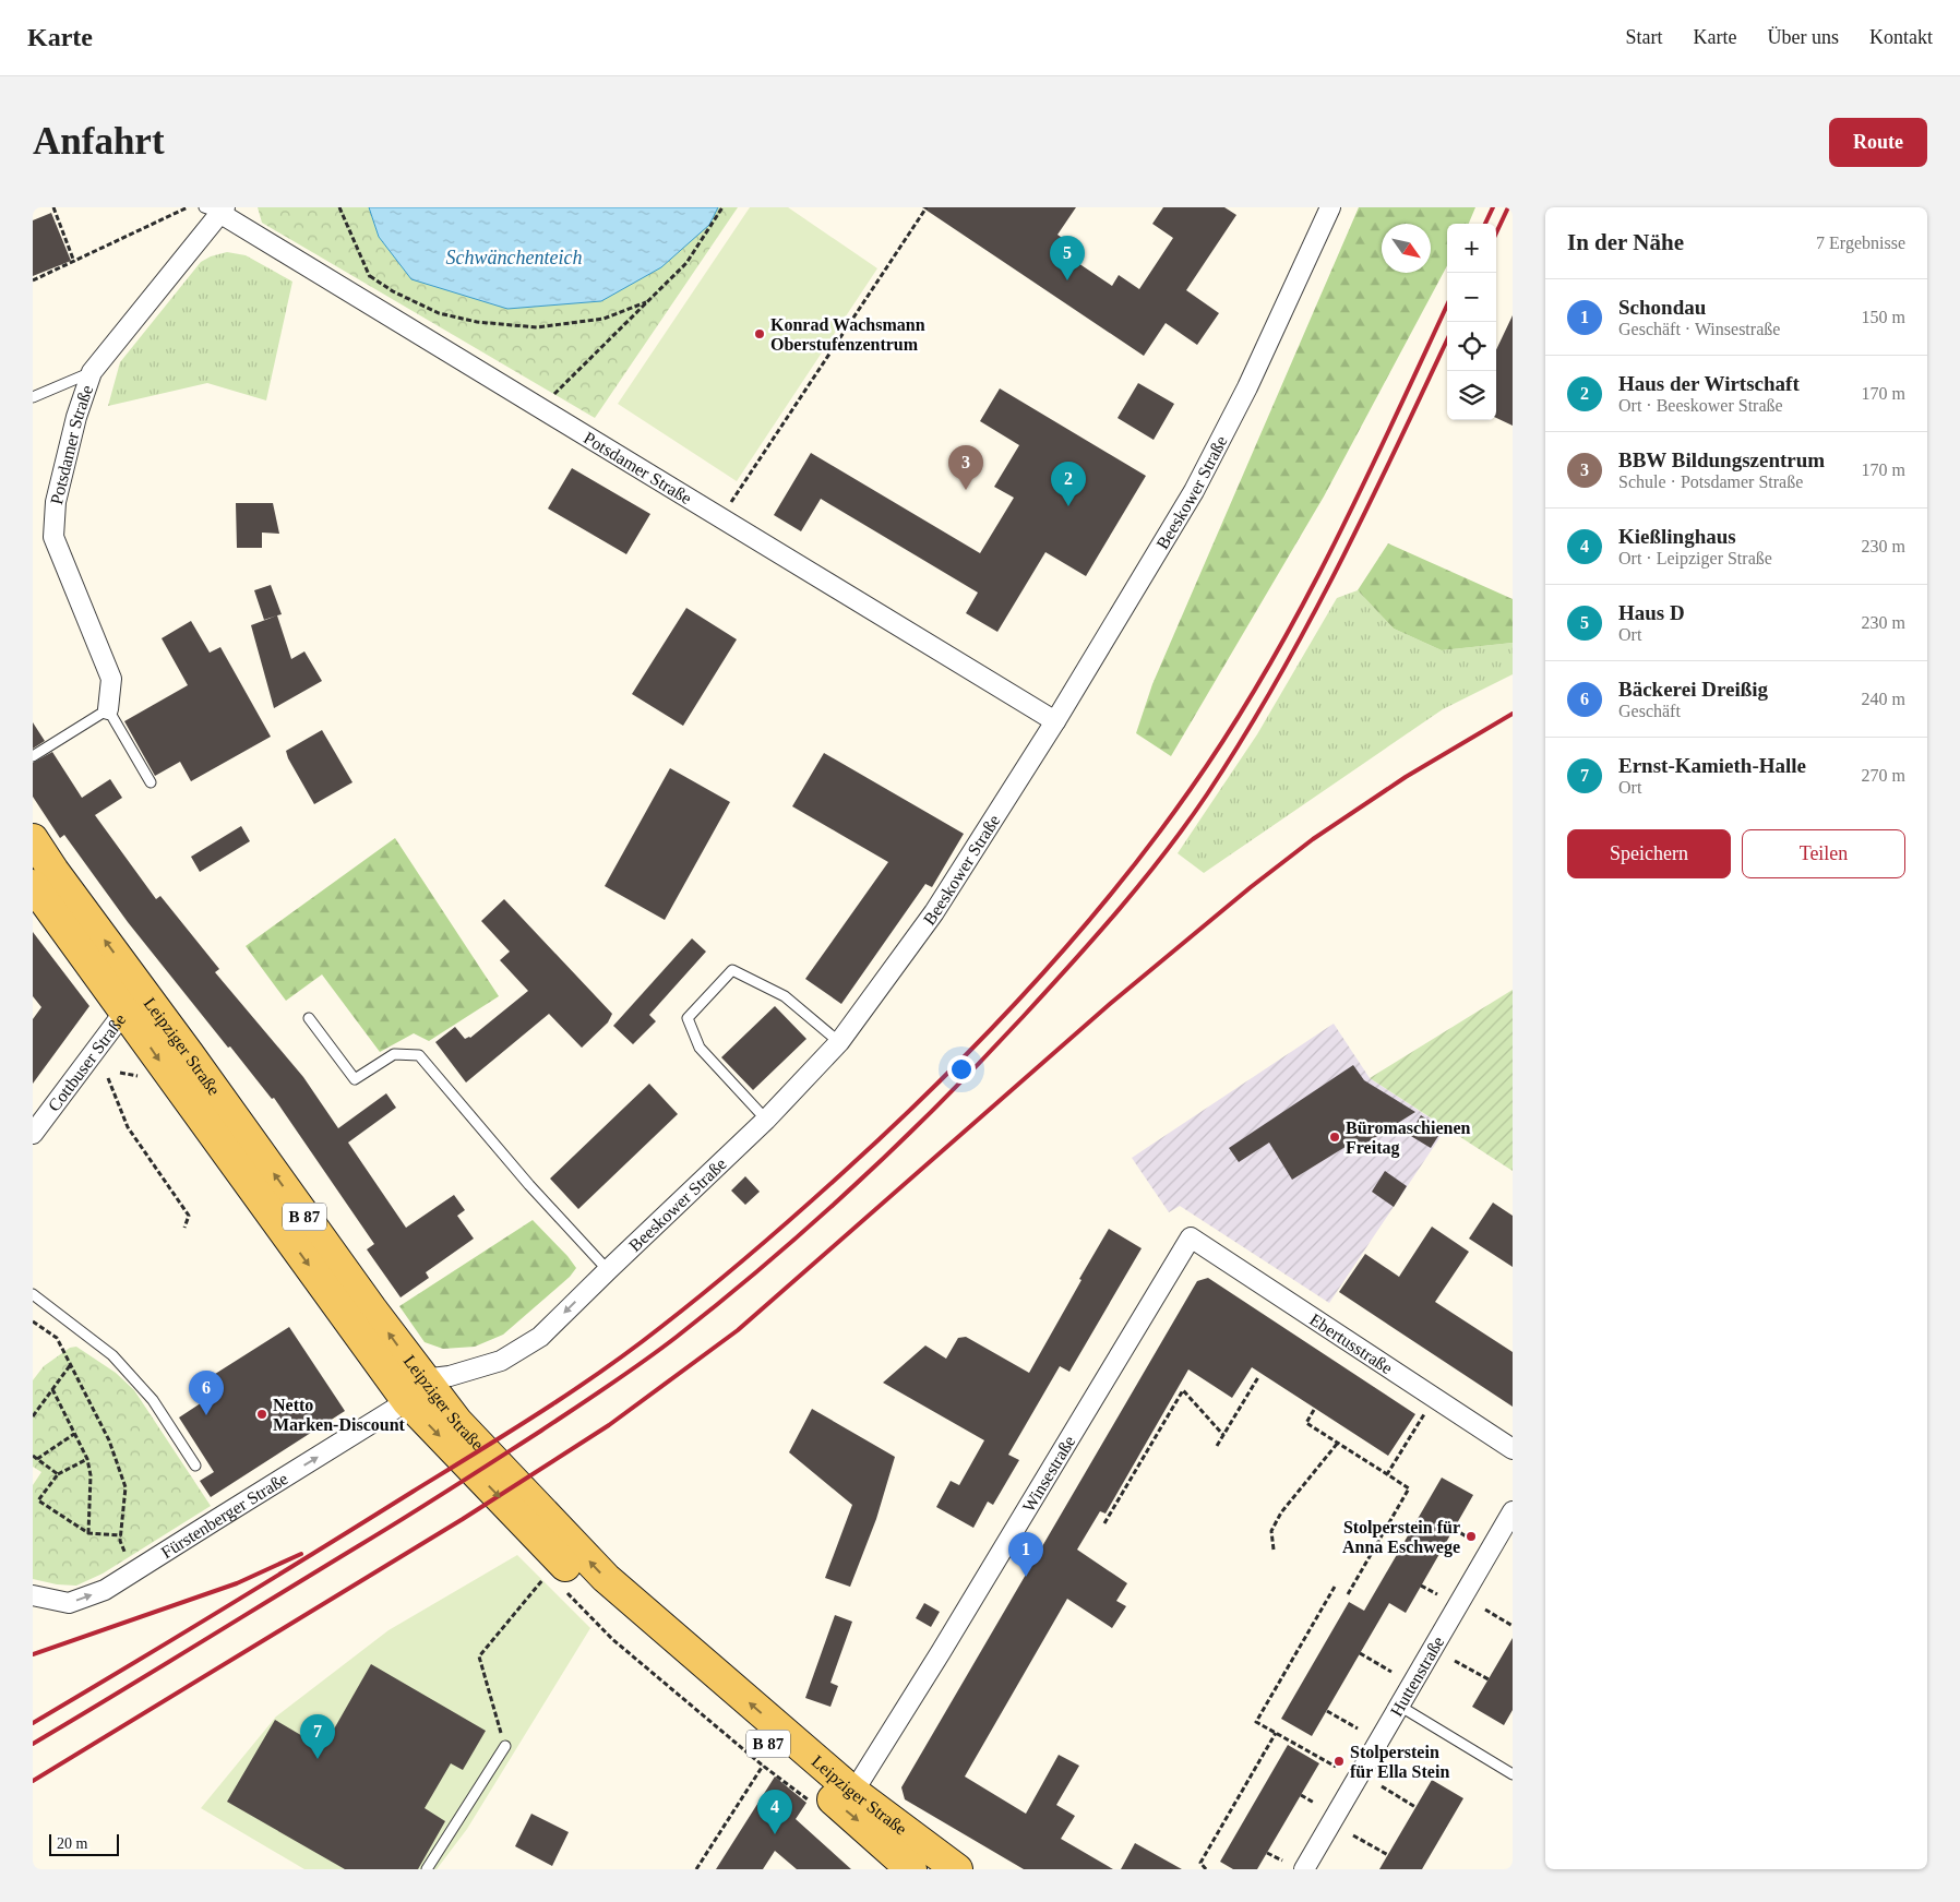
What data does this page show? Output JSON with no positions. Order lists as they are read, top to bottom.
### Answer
{
  "streets": {
    "main road": ["Leipziger Straße", "B 87"],
    "street": [
      "Potsdamer Straße",
      "Beeskower Straße",
      "Cottbuser Straße",
      "Ebertusstraße",
      "Winsestraße",
      "Fürstenberger Straße",
      "Huttenstraße"
    ]
  },
  "crossings": [
    ["Potsdamer Straße", "Beeskower Straße"],
    ["Beeskower Straße", "Leipziger Straße"],
    ["Beeskower Straße", "Fürstenberger Straße"],
    ["Leipziger Straße", "Cottbuser Straße"],
    ["Leipziger Straße", "Winsestraße"],
    ["Leipziger Straße", "Fürstenberger Straße"],
    ["Ebertusstraße", "Winsestraße"]
  ],
  "one_way": ["Fürstenberger Straße"],
  "water": ["Schwänchenteich"],
  "places": [
    "Konrad Wachsmann Oberstufenzentrum",
    "Büromaschienen Freitag",
    "Netto Marken-Discount",
    "Stolperstein für Anna Eschwege",
    "Stolperstein für Ella Stein"
  ],
  "scale_bar": "20 m",
  "north": "bottom right",
  "page": {
    "header": "Karte",
    "nav": [
      "Start",
      "Karte",
      "Über uns",
      "Kontakt"
    ],
    "buttons": [
      "Route",
      ["Speichern", "Teilen"]
    ],
    "title": "Anfahrt",
    "heading": ["In der Nähe", "7 Ergebnisse"],
    "map_buttons": ["+", "−"],
    "pins": [
      "5",
      "3",
      "2",
      "6",
      "1",
      "7",
      "4"
    ],
    "list": [
      {
        "mark": "1",
        "name": "Schondau",
        "note": "Geschäft · Winsestraße",
        "value": "150 m"
      },
      {
        "mark": "2",
        "name": "Haus der Wirtschaft",
        "note": "Ort · Beeskower Straße",
        "value": "170 m"
      },
      {
        "mark": "3",
        "name": "BBW Bildungszentrum",
        "note": "Schule · Potsdamer Straße",
        "value": "170 m"
      },
      {
        "mark": "4",
        "name": "Kießlinghaus",
        "note": "Ort · Leipziger Straße",
        "value": "230 m"
      },
      {
        "mark": "5",
        "name": "Haus D",
        "note": "Ort",
        "value": "230 m"
      },
      {
        "mark": "6",
        "name": "Bäckerei Dreißig",
        "note": "Geschäft",
        "value": "240 m"
      },
      {
        "mark": "7",
        "name": "Ernst-Kamieth-Halle",
        "note": "Ort",
        "value": "270 m"
      }
    ],
    "scale": "20 m"
  }
}
